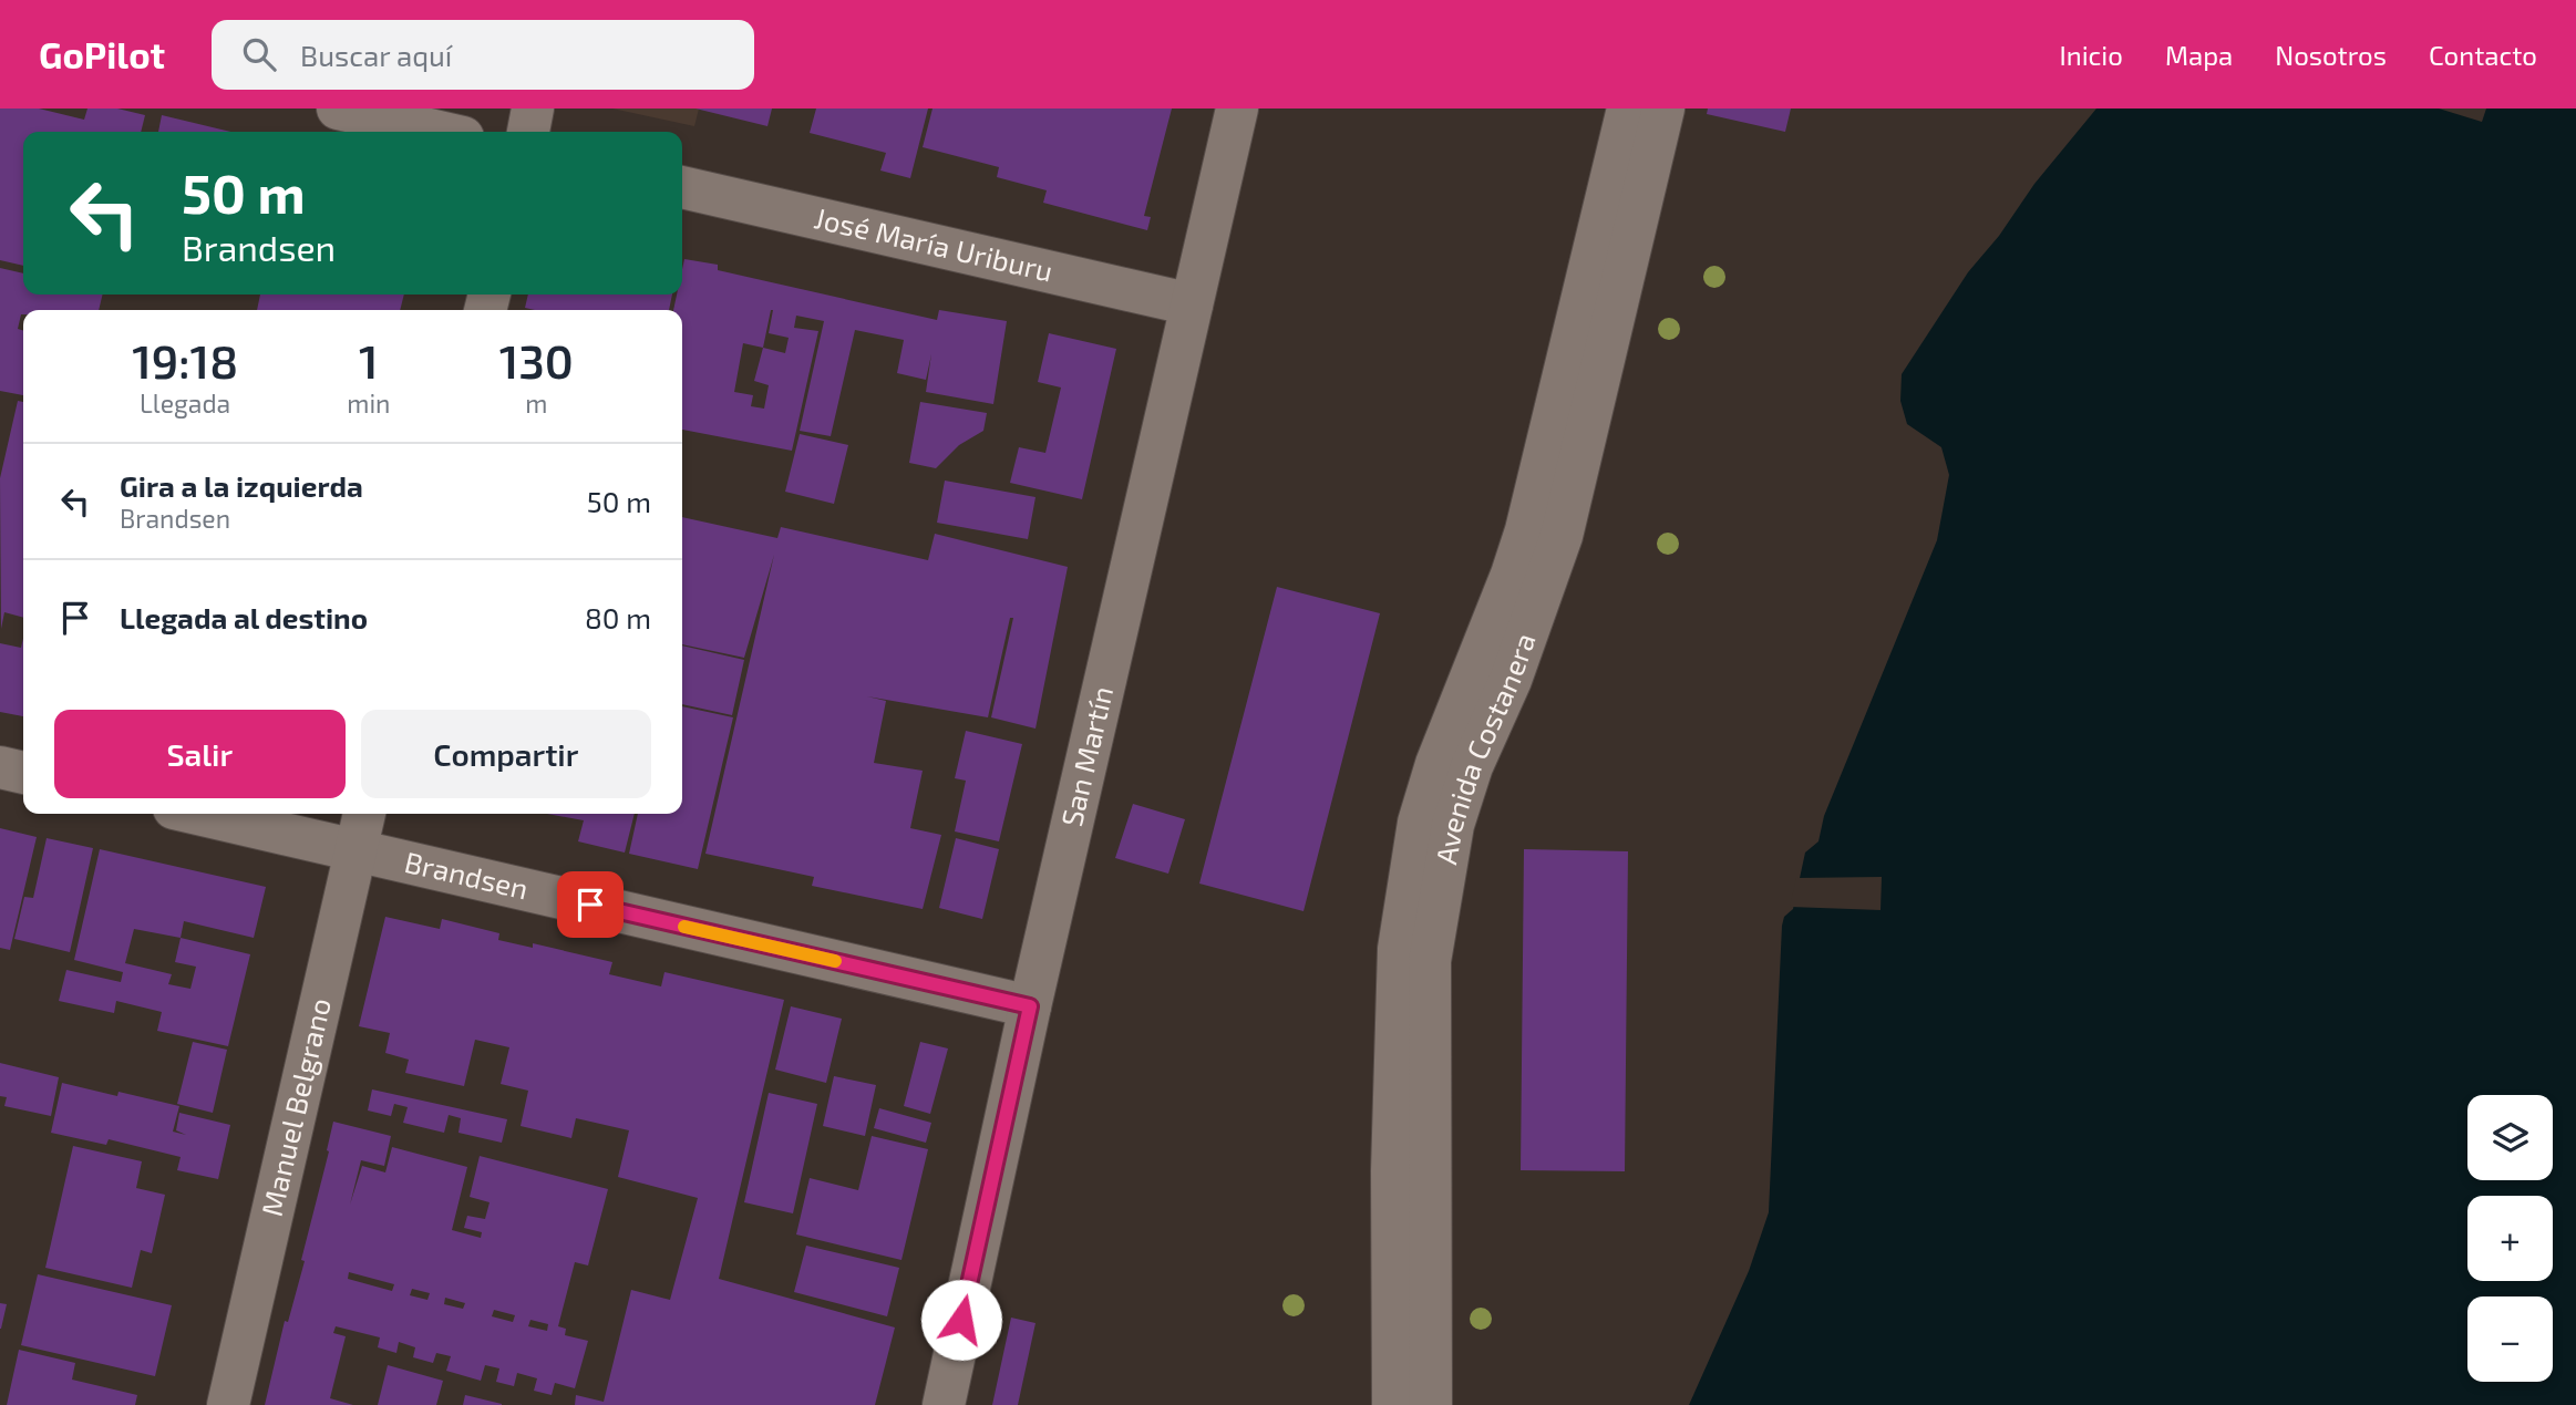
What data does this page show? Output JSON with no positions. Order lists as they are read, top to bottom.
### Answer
{
  "streets": {
    "street": [
      "José María Uriburu",
      "Avenida Costanera",
      "San Martín",
      "Brandsen",
      "Manuel Belgrano"
    ]
  },
  "crossings": [
    ["José María Uriburu", "San Martín"],
    ["San Martín", "Brandsen"],
    ["Brandsen", "Manuel Belgrano"]
  ],
  "page": {
    "header": "GoPilot",
    "search": "Buscar aquí",
    "nav": [
      "Inicio",
      "Mapa",
      "Nosotros",
      "Contacto"
    ],
    "turn": ["50 m", "Brandsen"],
    "eta": [
      "19:18",
      "Llegada",
      "1",
      "min",
      "130",
      "m"
    ],
    "list": [
      {
        "name": "Gira a la izquierda",
        "note": "Brandsen",
        "value": "50 m"
      },
      {
        "name": "Llegada al destino",
        "value": "80 m"
      }
    ],
    "buttons": ["Salir", "Compartir"],
    "map_buttons": ["+", "−"]
  }
}
